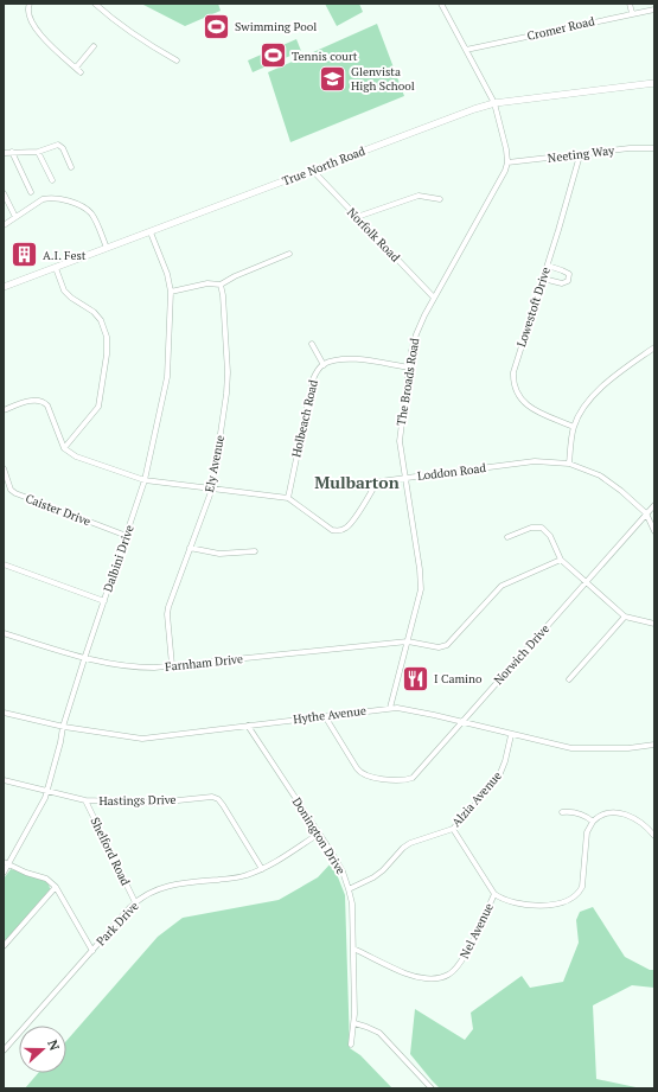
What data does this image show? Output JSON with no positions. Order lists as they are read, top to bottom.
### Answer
{
  "streets": {
    "main road": ["True North Road"],
    "street": [
      "Cromer Road",
      "Neeting Way",
      "Norfolk Road",
      "Lowestoft Drive",
      "The Broads Road",
      "Holbeach Road",
      "Ely Avenue",
      "Loddon Road",
      "Caister Drive",
      "Dalbini Drive",
      "Norwich Drive",
      "Farnham Drive",
      "Hythe Avenue",
      "Alzia Avenue",
      "Hastings Drive",
      "Donington Drive",
      "Shelford Road",
      "Park Drive",
      "Nel Avenue"
    ]
  },
  "crossings": [
    ["Neeting Way", "Lowestoft Drive"],
    ["Neeting Way", "The Broads Road"],
    ["True North Road", "Norfolk Road"],
    ["True North Road", "Dalbini Drive"],
    ["Norfolk Road", "The Broads Road"],
    ["The Broads Road", "Loddon Road"],
    ["The Broads Road", "Farnham Drive"],
    ["The Broads Road", "Hythe Avenue"],
    ["Holbeach Road", "Loddon Road"],
    ["Ely Avenue", "Loddon Road"],
    ["Ely Avenue", "Farnham Drive"],
    ["Loddon Road", "Dalbini Drive"],
    ["Loddon Road", "Norwich Drive"],
    ["Caister Drive", "Dalbini Drive"],
    ["Dalbini Drive", "Farnham Drive"],
    ["Dalbini Drive", "Hythe Avenue"],
    ["Dalbini Drive", "Hastings Drive"],
    ["Norwich Drive", "Hythe Avenue"],
    ["Hythe Avenue", "Alzia Avenue"],
    ["Hythe Avenue", "Donington Drive"],
    ["Alzia Avenue", "Donington Drive"],
    ["Alzia Avenue", "Nel Avenue"],
    ["Hastings Drive", "Shelford Road"],
    ["Hastings Drive", "Park Drive"],
    ["Donington Drive", "Park Drive"],
    ["Donington Drive", "Nel Avenue"],
    ["Shelford Road", "Park Drive"]
  ],
  "districts": ["Mulbarton"],
  "places": {
    "sports": ["Swimming Pool", "Tennis court"],
    "school or university": ["Glenvista High School"],
    "building": ["A.I. Fest"],
    "restaurant": ["I Camino"]
  },
  "north": "right"
}
